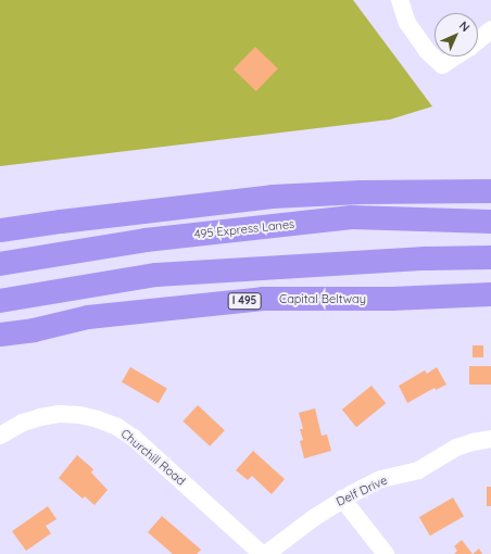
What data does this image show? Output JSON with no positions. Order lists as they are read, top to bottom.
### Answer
{
  "streets": {
    "highway": ["495 Express Lanes", "Capital Beltway", "I 495"],
    "street": ["Churchill Road", "Delf Drive"]
  },
  "north": "top right"
}
